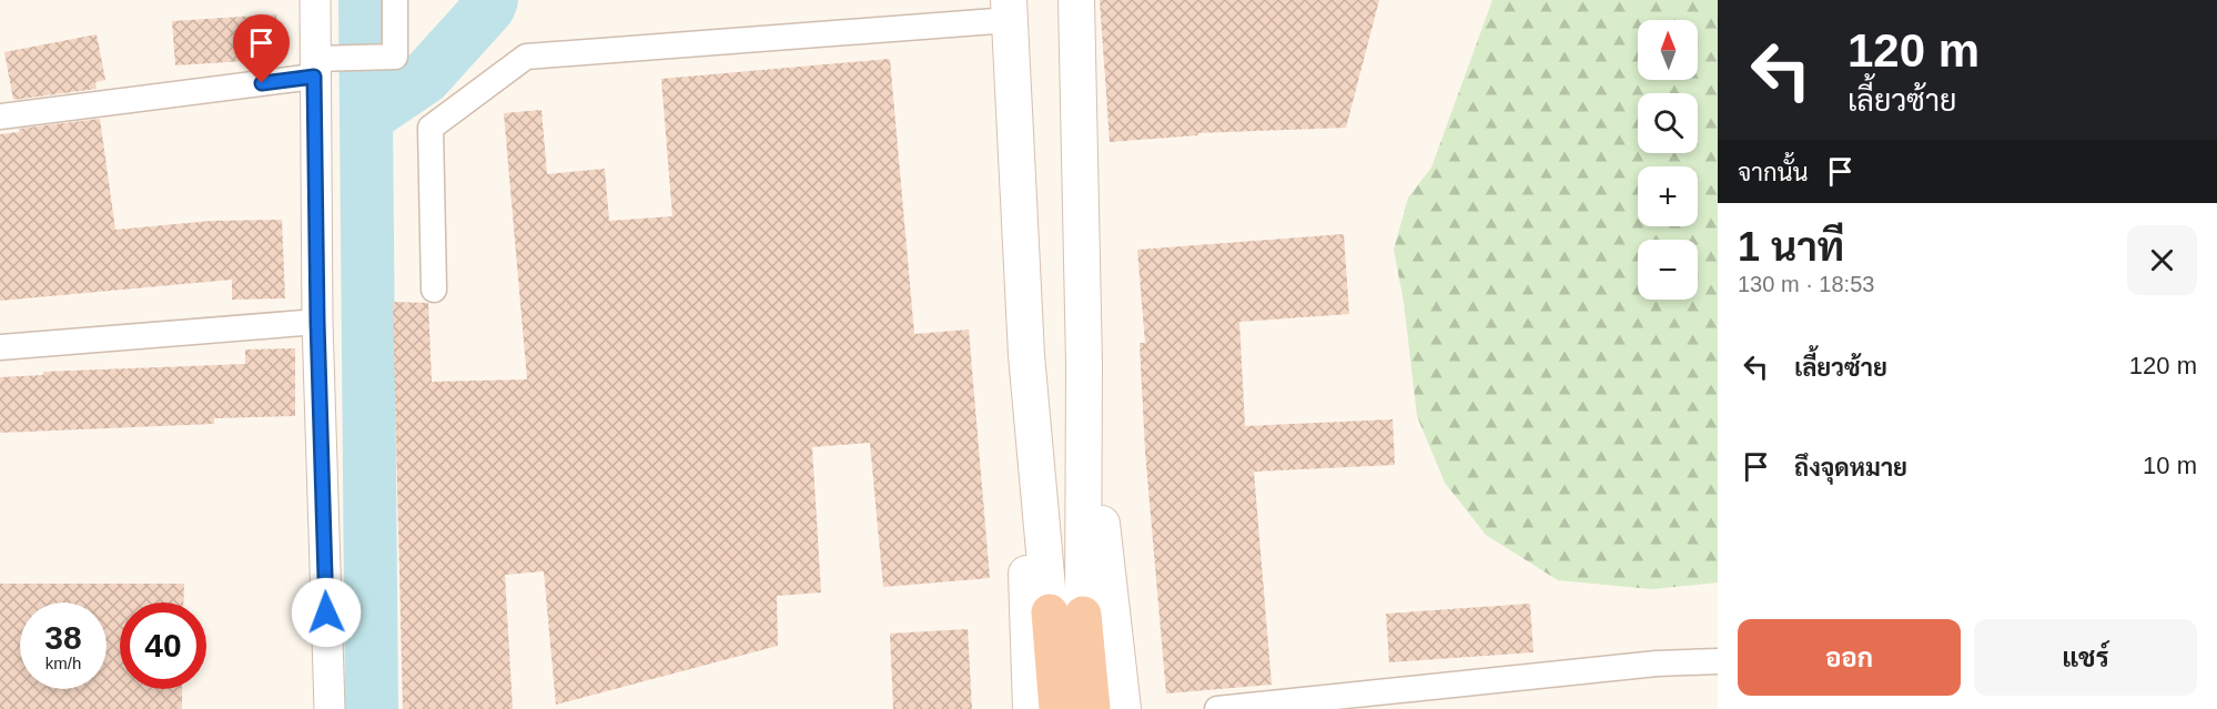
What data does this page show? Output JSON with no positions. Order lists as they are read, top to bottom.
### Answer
{
  "north": "top",
  "page": {
    "turn": ["120 m", "เลี้ยวซ้าย"],
    "map_buttons": ["+", "−"],
    "then": "จากนั้น",
    "heading": ["1 นาที", "130 m · 18:53"],
    "list": [
      {
        "name": "เลี้ยวซ้าย",
        "value": "120 m"
      },
      {
        "name": "ถึงจุดหมาย",
        "value": "10 m"
      }
    ],
    "speed": "38 km/h",
    "limit": "40",
    "buttons": ["ออก", "แชร์"]
  }
}
